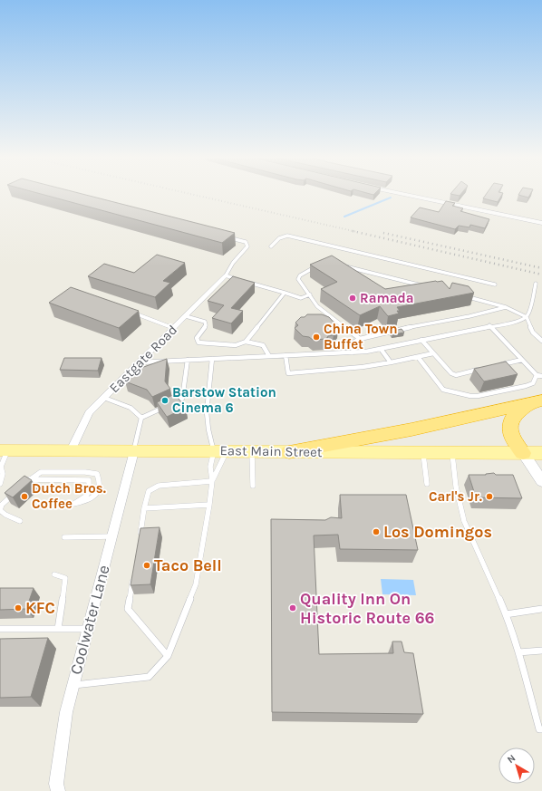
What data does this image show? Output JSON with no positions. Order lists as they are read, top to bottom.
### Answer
{
  "streets": {
    "main road": ["East Main Street"],
    "street": ["Eastgate Road", "Coolwater Lane"]
  },
  "crossings": [
    ["Eastgate Road", "East Main Street"],
    ["East Main Street", "Coolwater Lane"]
  ],
  "places": [
    "Ramada",
    "China Town Buffet",
    "Barstow Station Cinema 6",
    "Dutch Bros. Coffee",
    "Carl's Jr.",
    "Los Domingos",
    "Taco Bell",
    "KFC",
    "Quality Inn On Historic Route 66"
  ],
  "north": "top left"
}
